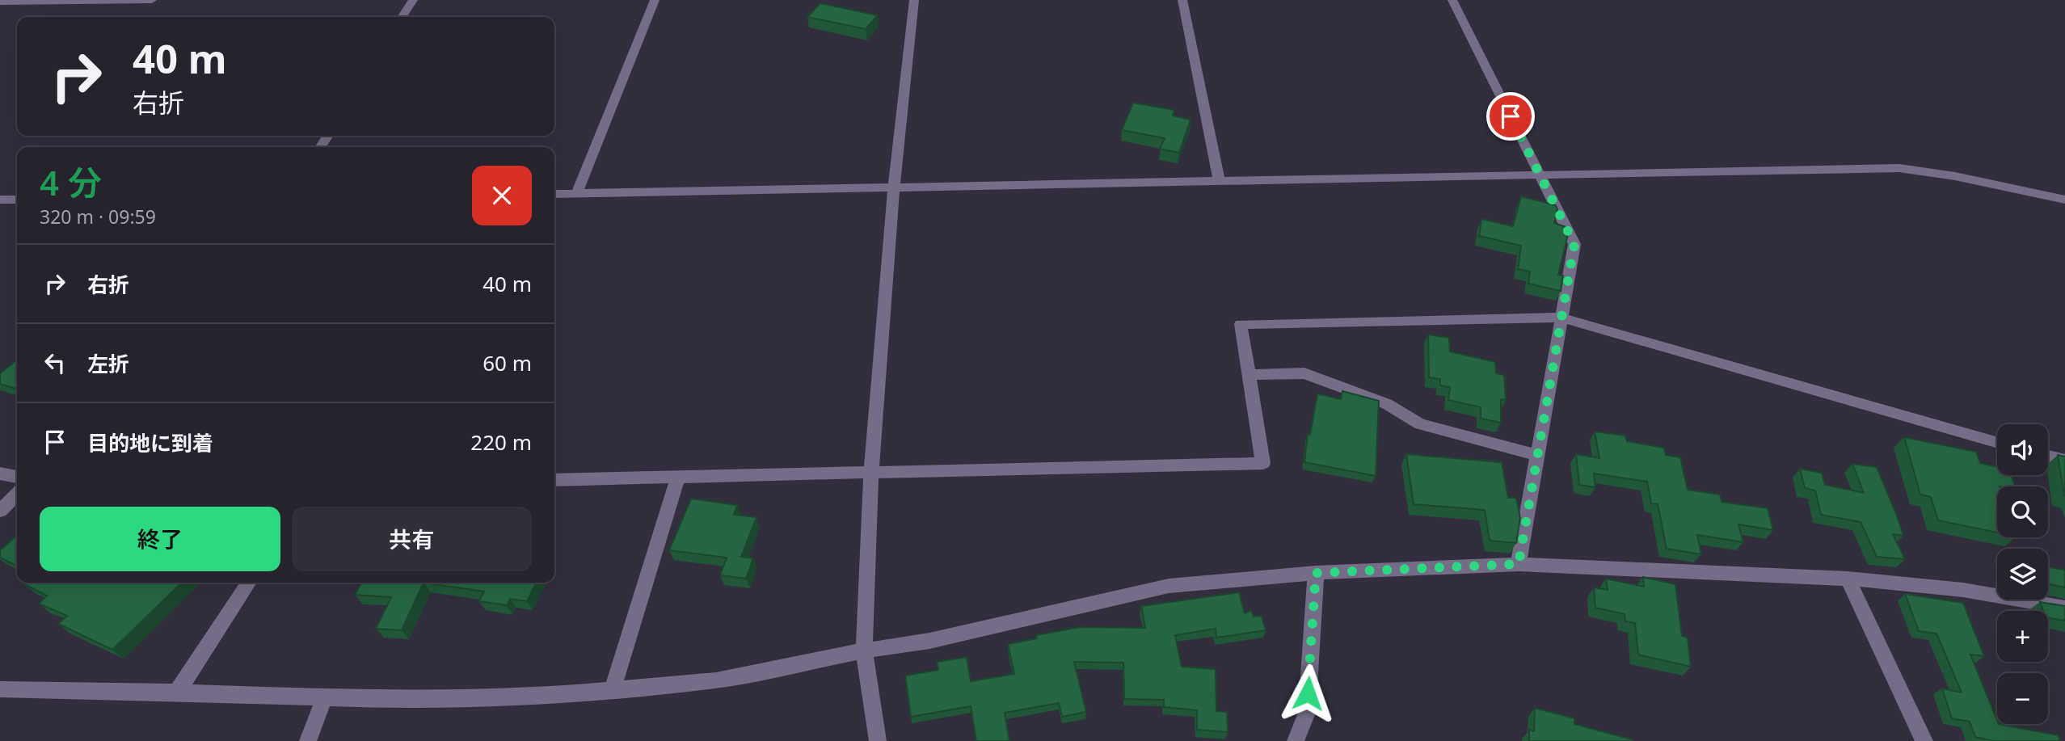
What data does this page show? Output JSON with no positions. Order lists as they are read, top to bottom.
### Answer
{
  "page": {
    "turn": ["40 m", "右折"],
    "heading": ["4 分", "320 m · 09:59"],
    "list": [
      {
        "name": "右折",
        "value": "40 m"
      },
      {
        "name": "左折",
        "value": "60 m"
      },
      {
        "name": "目的地に到着",
        "value": "220 m"
      }
    ],
    "map_buttons": ["+", "−"],
    "buttons": ["終了", "共有"]
  }
}
